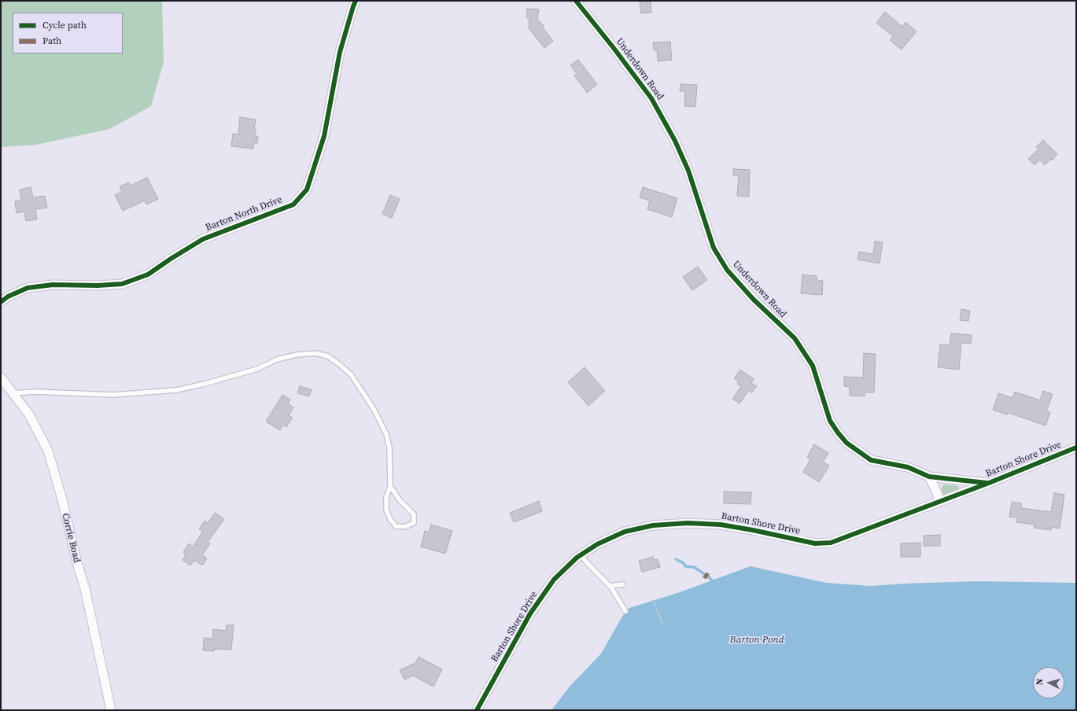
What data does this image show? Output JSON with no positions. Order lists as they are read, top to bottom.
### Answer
{
  "streets": {
    "street": [
      "Underdown Road",
      "Barton North Drive",
      "Barton Shore Drive",
      "Corrie Road"
    ]
  },
  "crossings": [
    ["Underdown Road", "Barton Shore Drive"]
  ],
  "water": ["Barton Pond"],
  "legend": ["Cycle path", "Path"],
  "north": "left"
}
